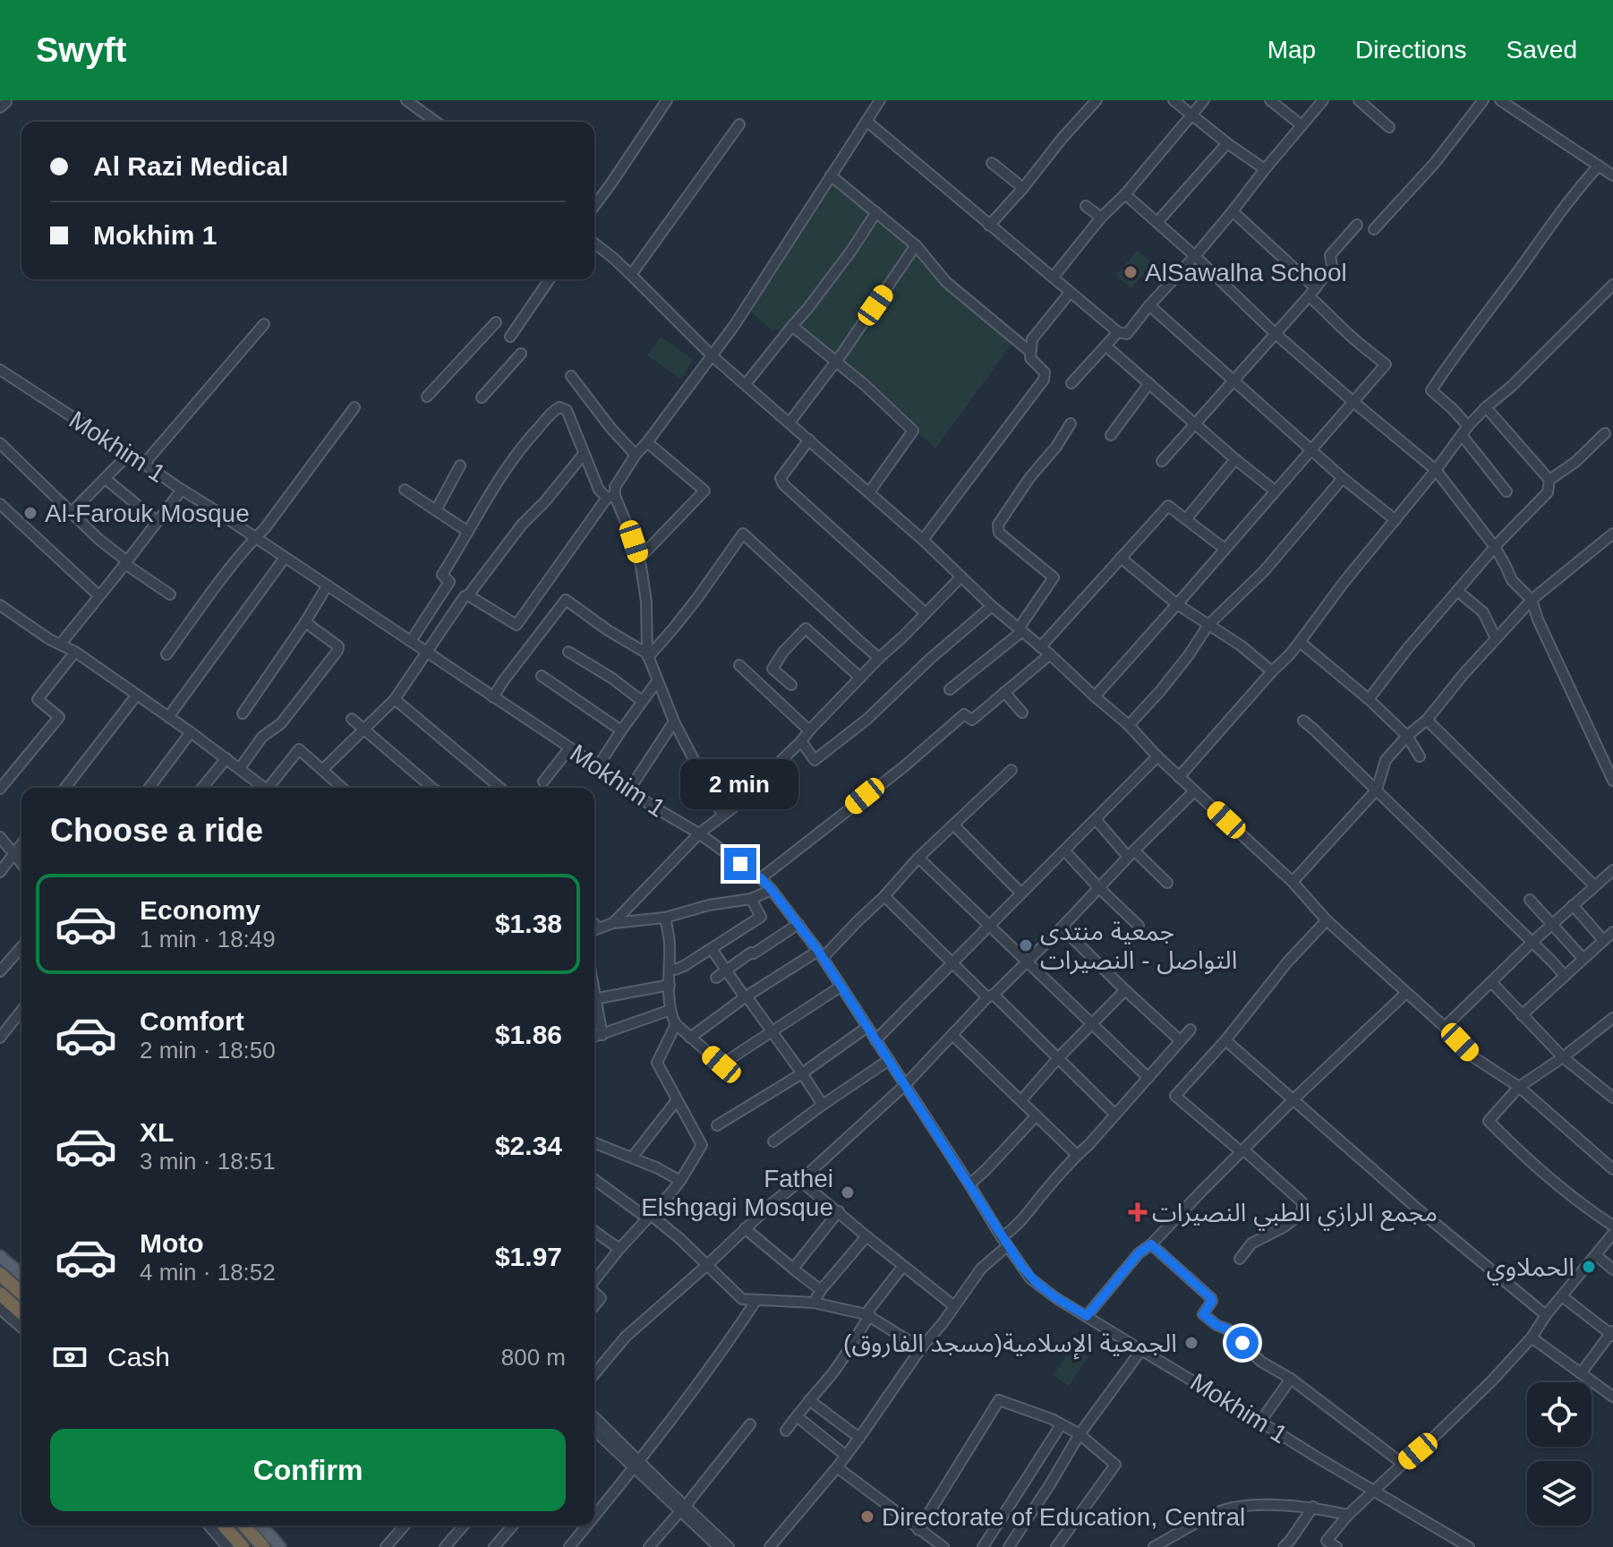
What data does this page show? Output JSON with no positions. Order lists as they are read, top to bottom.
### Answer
{
  "streets": {
    "street": ["Mokhim 1"]
  },
  "places": {
    "other": [
      "AlSawalha School",
      "Al-Farouk Mosque",
      "جمعية منتدى التواصل - النصيرات",
      "Fathei Elshgagi Mosque",
      "الحملاوي",
      "الجمعية الإسلامية(مسجد الفاروق)",
      "Directorate of Education, Central"
    ],
    "health": ["مجمع الرازي الطبي النصيرات"]
  },
  "page": {
    "header": "Swyft",
    "nav": ["Map", "Directions", "Saved"],
    "banner": ["Al Razi Medical", "Mokhim 1"],
    "bubble": "2 min",
    "heading": "Choose a ride",
    "list": [
      {
        "name": "Economy",
        "note": "1 min · 18:49",
        "value": "$1.38"
      },
      {
        "name": "Comfort",
        "note": "2 min · 18:50",
        "value": "$1.86"
      },
      {
        "name": "XL",
        "note": "3 min · 18:51",
        "value": "$2.34"
      },
      {
        "name": "Moto",
        "note": "4 min · 18:52",
        "value": "$1.97"
      }
    ],
    "pay": ["Cash", "800 m"],
    "buttons": "Confirm"
  }
}
